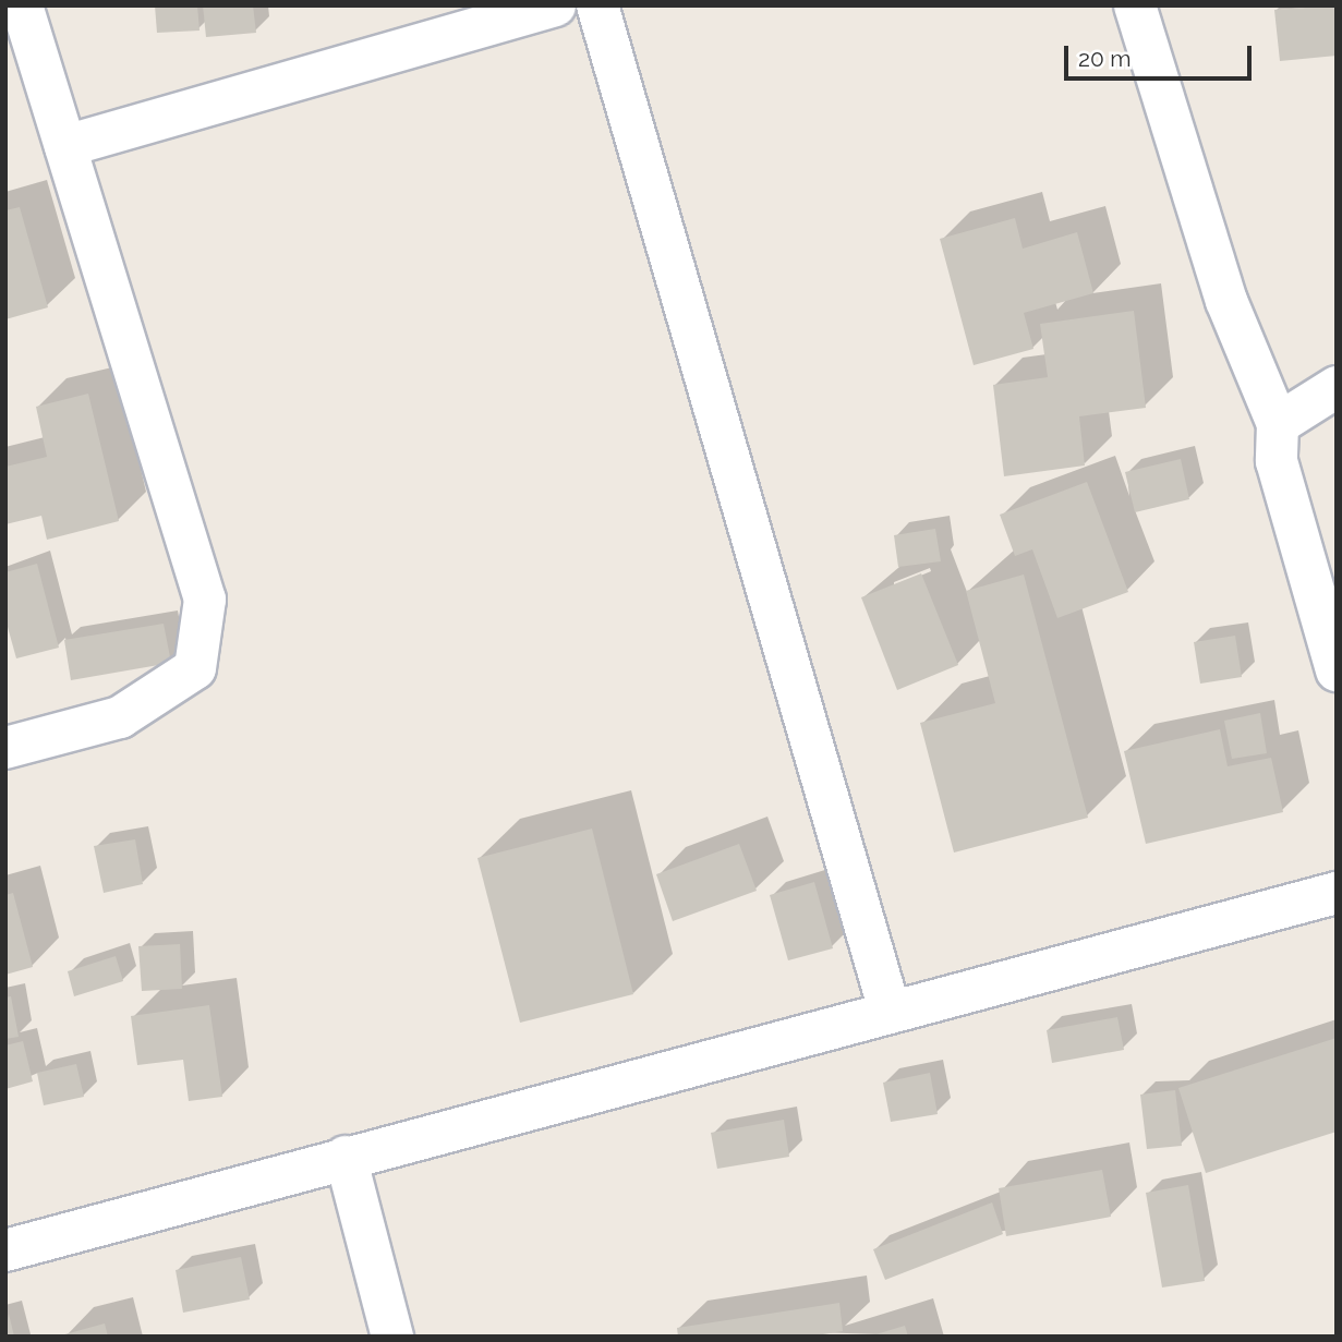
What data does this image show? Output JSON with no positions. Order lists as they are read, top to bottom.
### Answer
{
  "scale_bar": "20 m"
}
